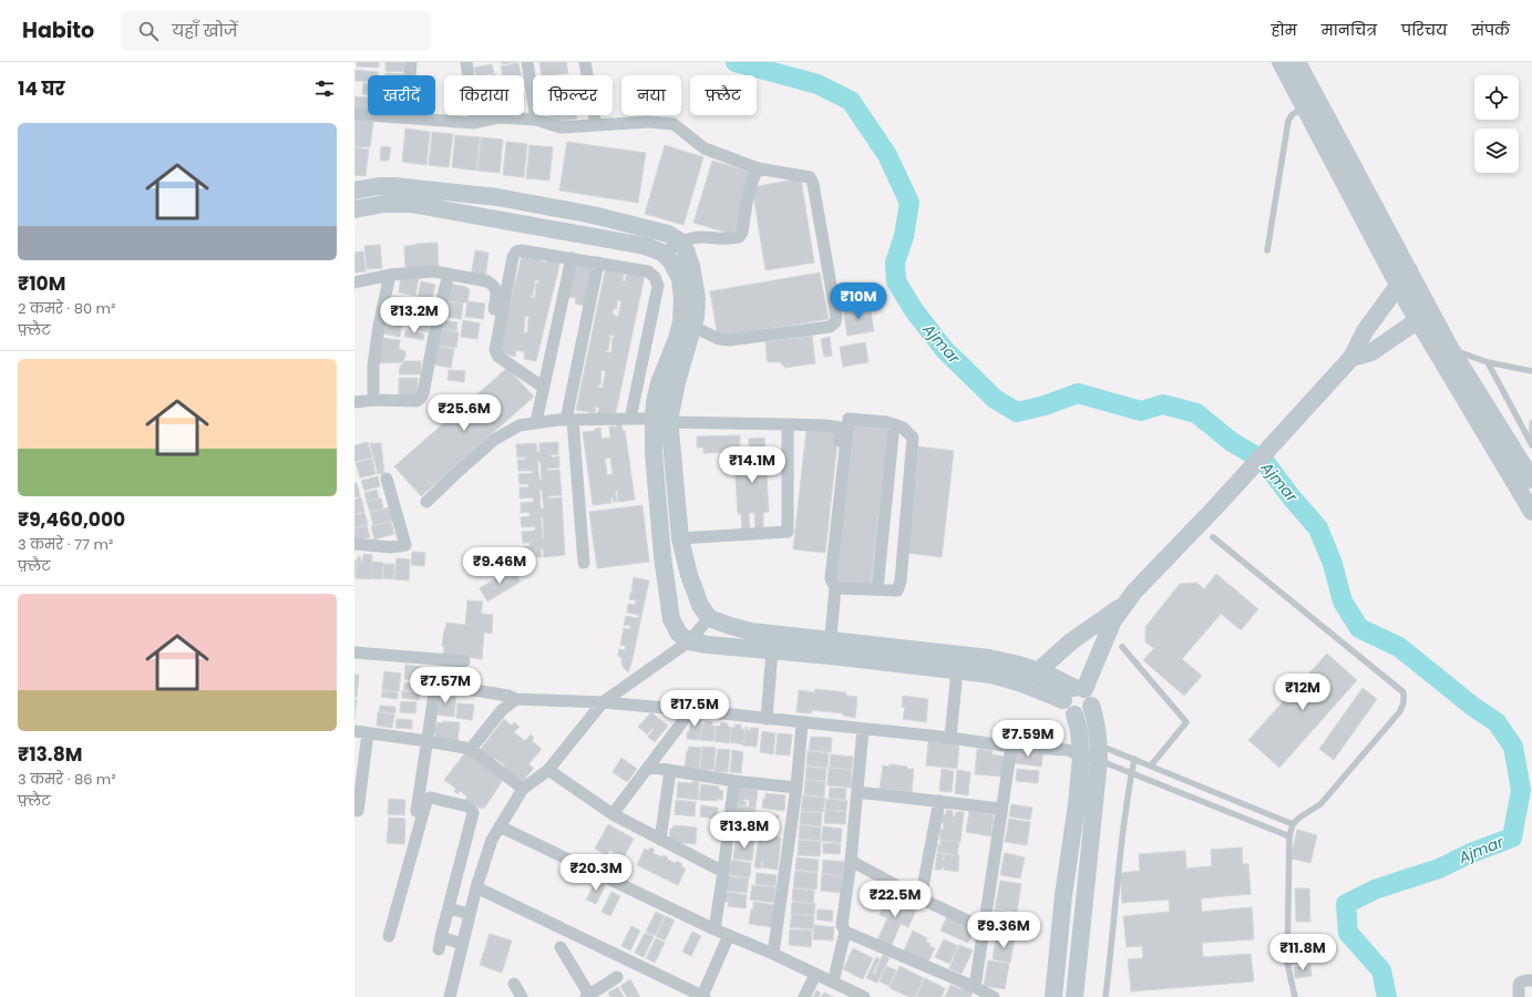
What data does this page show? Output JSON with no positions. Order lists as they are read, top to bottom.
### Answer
{
  "water": ["Ajmar"],
  "page": {
    "header": "Habito",
    "search": "यहाँ खोजें",
    "nav": [
      "होम",
      "मानचित्र",
      "परिचय",
      "संपर्क"
    ],
    "heading": "14 घर",
    "chip": [
      "खरीदें",
      "किराया",
      "फ़िल्टर",
      "नया",
      "फ़्लैट"
    ],
    "list": [
      {
        "name": "₹10M",
        "note": "2 कमरे · 80 m² · फ़्लैट"
      },
      {
        "name": "₹9,460,000",
        "note": "3 कमरे · 77 m² · फ़्लैट"
      },
      {
        "name": "₹13.8M",
        "note": "3 कमरे · 86 m² · फ़्लैट"
      }
    ],
    "price": [
      "₹10M",
      "₹13.2M",
      "₹25.6M",
      "₹14.1M",
      "₹9.46M",
      "₹7.57M",
      "₹12M",
      "₹17.5M",
      "₹7.59M",
      "₹13.8M",
      "₹20.3M",
      "₹22.5M",
      "₹9.36M",
      "₹11.8M"
    ]
  }
}
